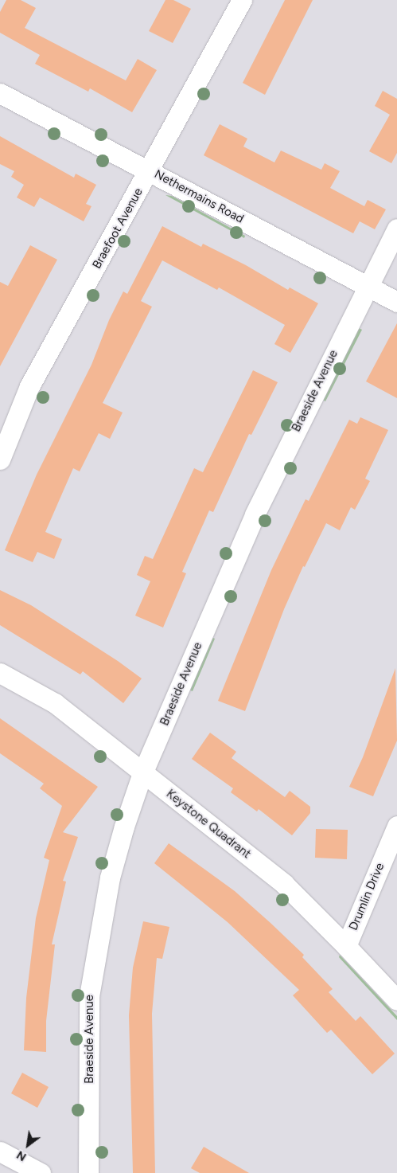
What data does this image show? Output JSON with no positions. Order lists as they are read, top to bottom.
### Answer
{
  "streets": {
    "street": [
      "Nethermains Road",
      "Braefoot Avenue",
      "Braeside Avenue",
      "Keystone Quadrant",
      "Drumlin Drive"
    ]
  },
  "crossings": [
    ["Nethermains Road", "Braefoot Avenue"],
    ["Nethermains Road", "Braeside Avenue"],
    ["Braeside Avenue", "Keystone Quadrant"],
    ["Keystone Quadrant", "Drumlin Drive"]
  ],
  "north": "bottom left"
}
